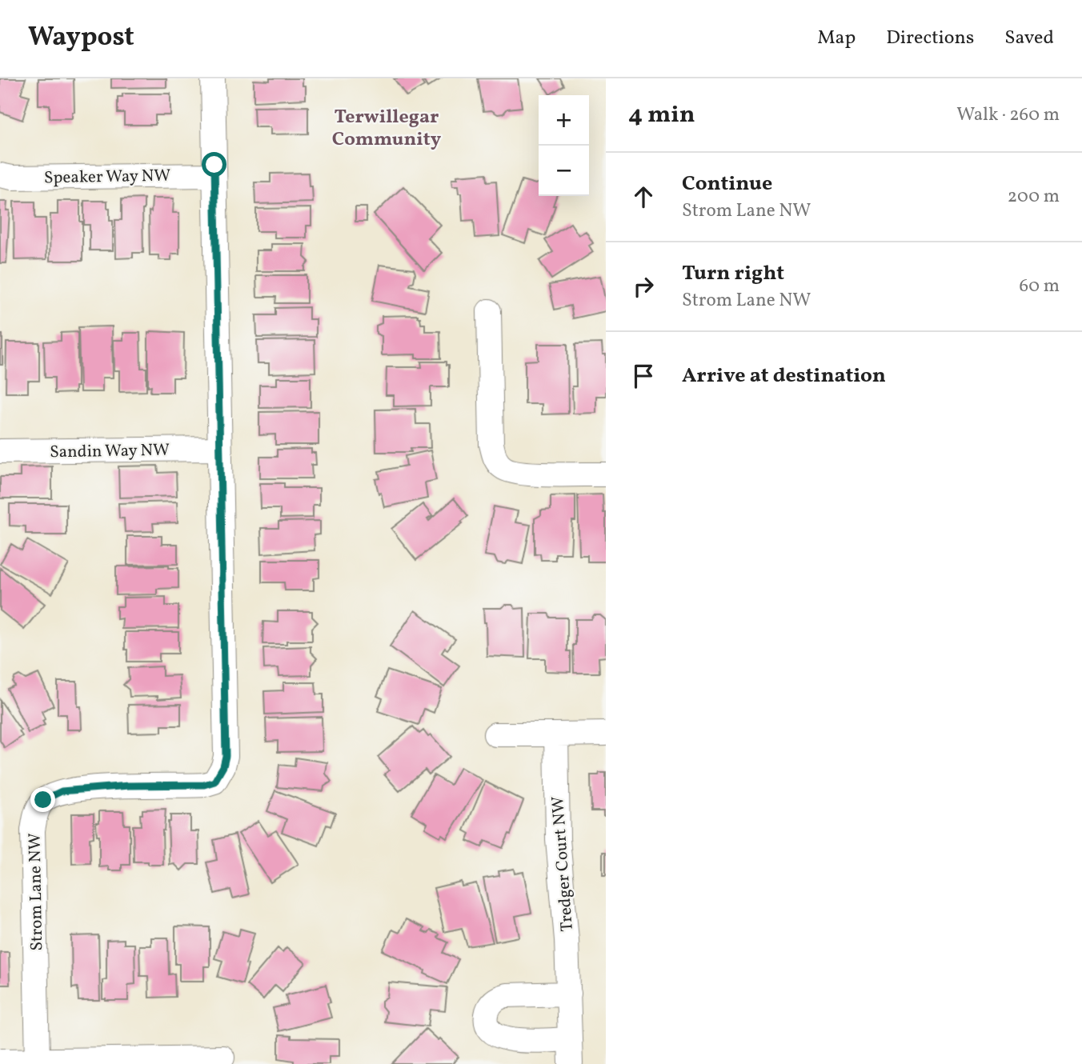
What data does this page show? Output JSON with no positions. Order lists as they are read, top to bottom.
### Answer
{
  "streets": {
    "street": [
      "Speaker Way NW",
      "Sandin Way NW",
      "Tredger Court NW",
      "Strom Lane NW"
    ]
  },
  "crossings": [
    ["Speaker Way NW", "Strom Lane NW"],
    ["Sandin Way NW", "Strom Lane NW"]
  ],
  "districts": ["Terwillegar Community"],
  "page": {
    "header": "Waypost",
    "nav": ["Map", "Directions", "Saved"],
    "heading": ["4 min", "Walk · 260 m"],
    "map_buttons": ["+", "−"],
    "list": [
      ["Continue", "Strom Lane NW", "200 m"],
      ["Turn right", "Strom Lane NW", "60 m"],
      "Arrive at destination"
    ]
  }
}
